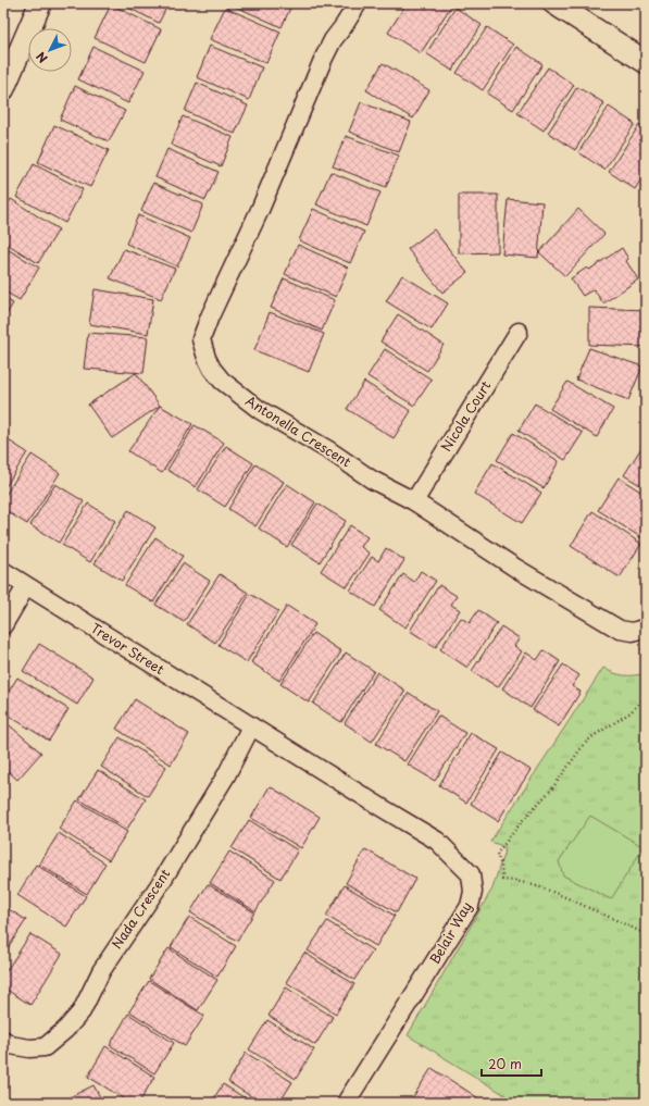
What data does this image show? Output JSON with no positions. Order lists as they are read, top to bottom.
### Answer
{
  "streets": {
    "street": [
      "Nicola Court",
      "Antonella Crescent",
      "Trevor Street",
      "Nada Crescent",
      "Belair Way"
    ]
  },
  "crossings": [
    ["Nicola Court", "Antonella Crescent"],
    ["Trevor Street", "Nada Crescent"],
    ["Trevor Street", "Belair Way"],
    ["Nada Crescent", "Belair Way"]
  ],
  "scale_bar": "20 m",
  "north": "bottom left"
}
